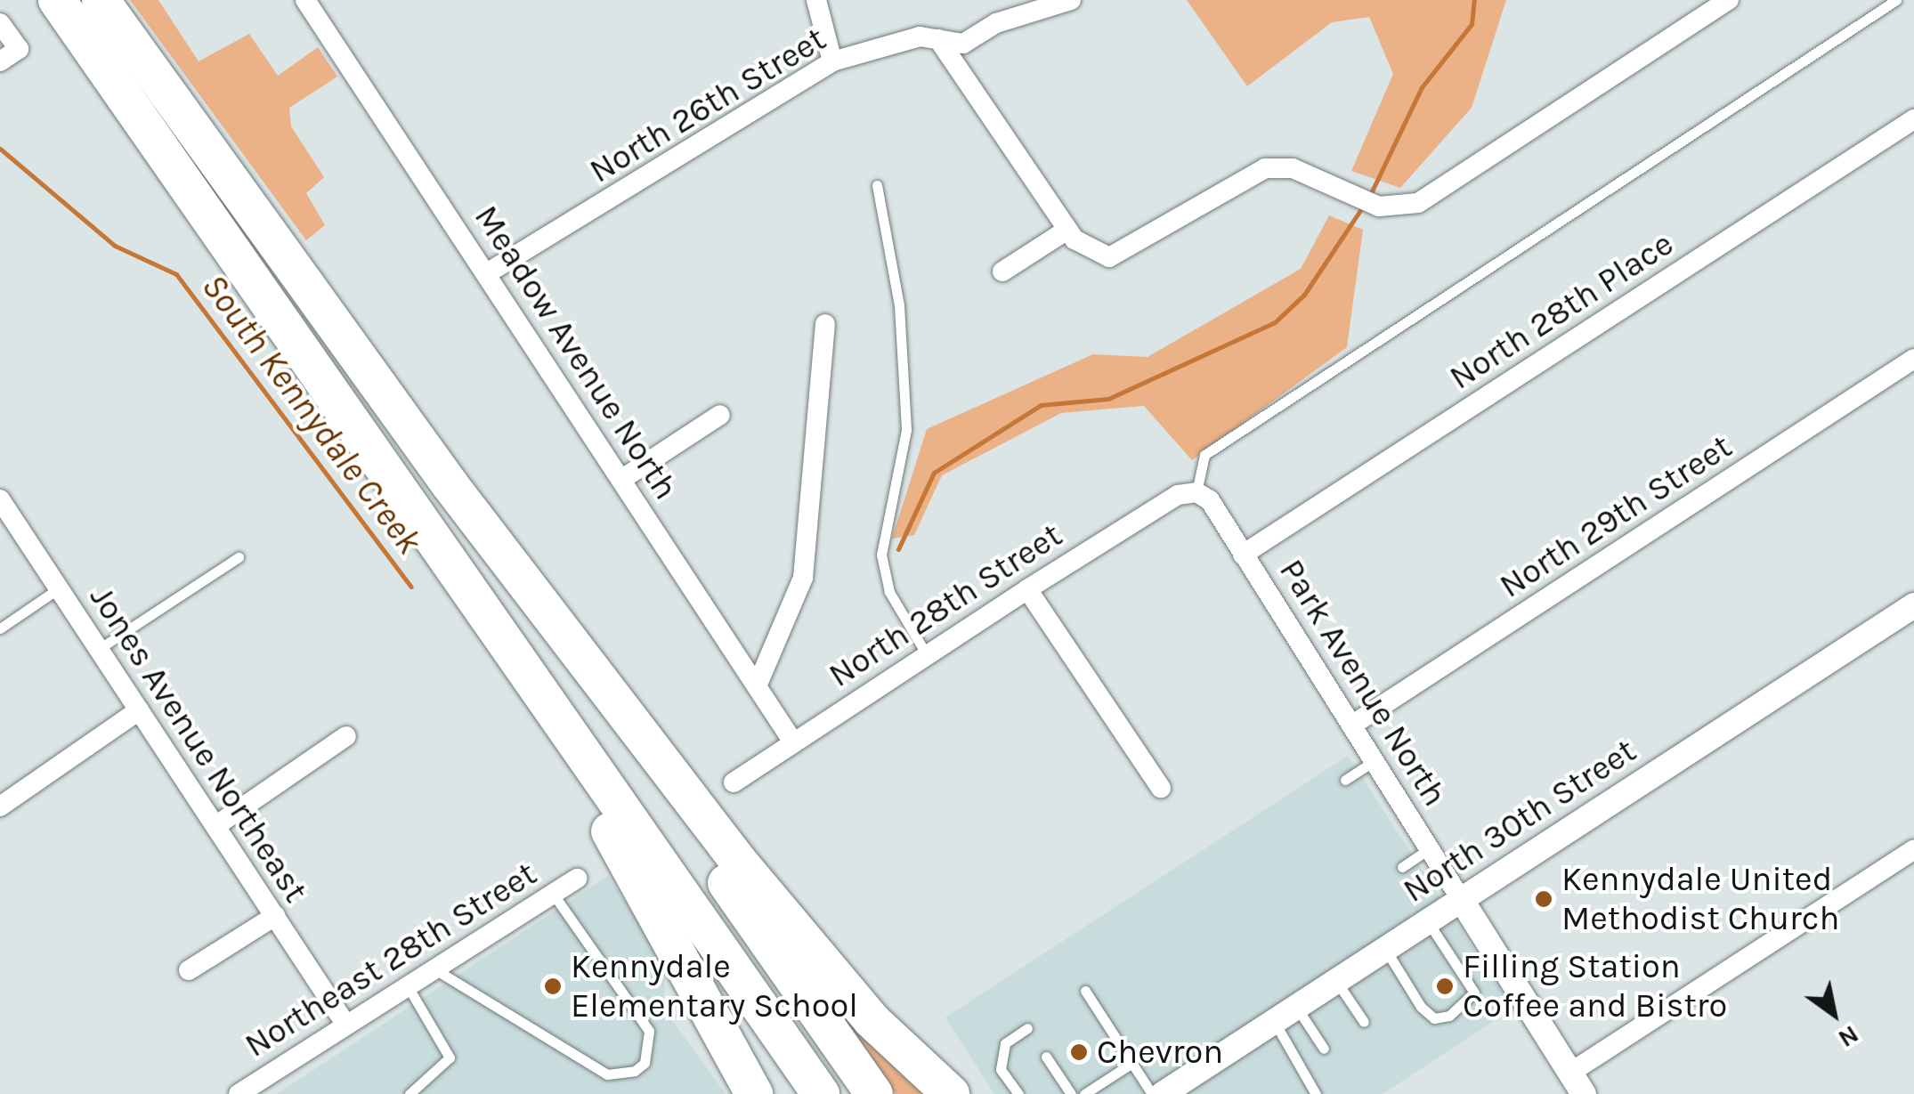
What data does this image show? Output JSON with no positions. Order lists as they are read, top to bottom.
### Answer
{
  "streets": {
    "street": [
      "North 26th Street",
      "North 28th Place",
      "Meadow Avenue North",
      "North 29th Street",
      "North 28th Street",
      "Park Avenue North",
      "Jones Avenue Northeast",
      "North 30th Street",
      "Northeast 28th Street"
    ]
  },
  "crossings": [
    ["North 26th Street", "Meadow Avenue North"],
    ["North 28th Place", "Park Avenue North"],
    ["Meadow Avenue North", "North 28th Street"],
    ["North 29th Street", "Park Avenue North"],
    ["North 28th Street", "Park Avenue North"],
    ["Park Avenue North", "North 30th Street"],
    ["Jones Avenue Northeast", "Northeast 28th Street"]
  ],
  "water": ["South Kennydale Creek"],
  "places": [
    "Kennydale United Methodist Church",
    "Kennydale Elementary School",
    "Filling Station Coffee and Bistro",
    "Chevron"
  ],
  "north": "bottom right"
}
